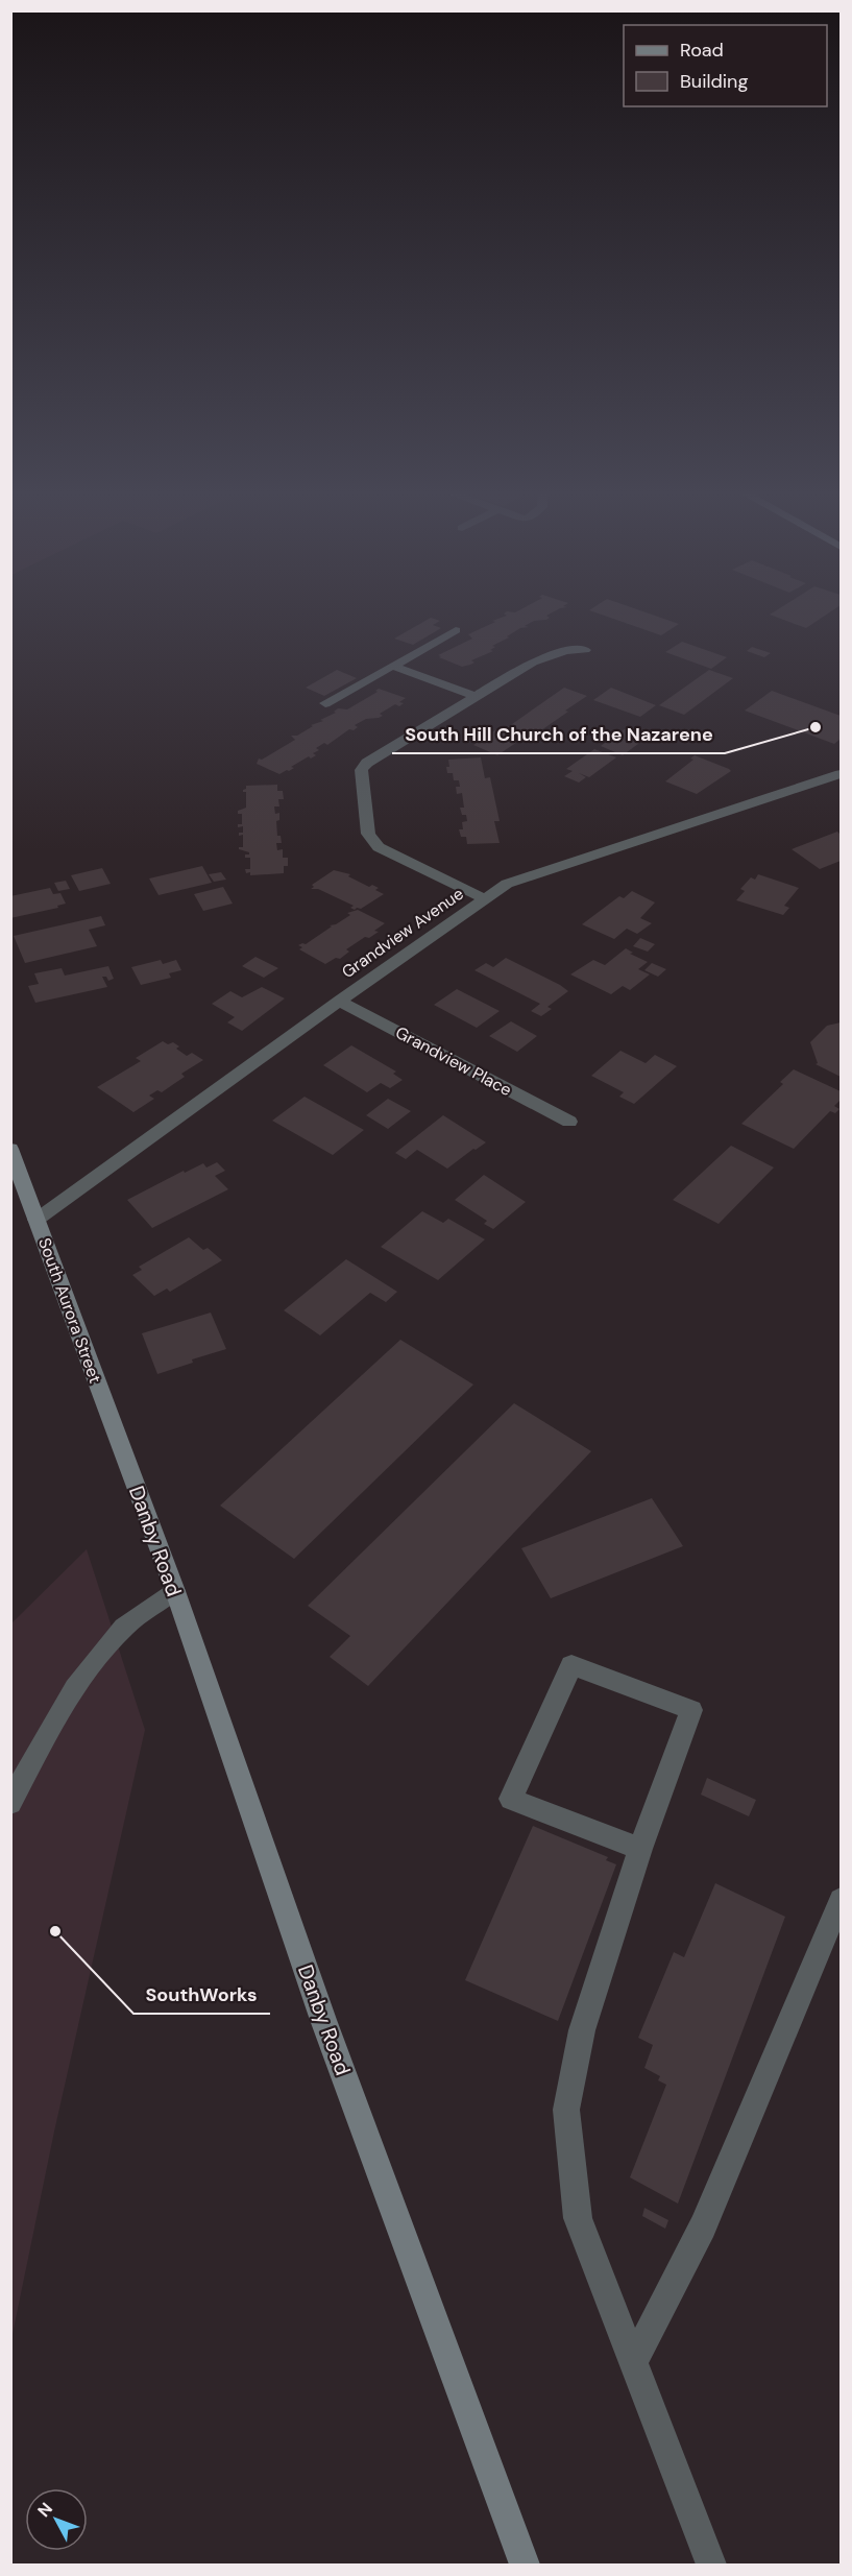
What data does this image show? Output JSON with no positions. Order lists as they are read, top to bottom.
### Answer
{
  "streets": {
    "main road": ["South Aurora Street", "Danby Road"],
    "street": ["Grandview Avenue", "Grandview Place"]
  },
  "crossings": [
    ["Grandview Avenue", "Grandview Place"],
    ["Grandview Avenue", "South Aurora Street"],
    ["South Aurora Street", "Danby Road"]
  ],
  "places": ["South Hill Church of the Nazarene", "SouthWorks"],
  "legend": ["Road", "Building"],
  "north": "top left"
}
